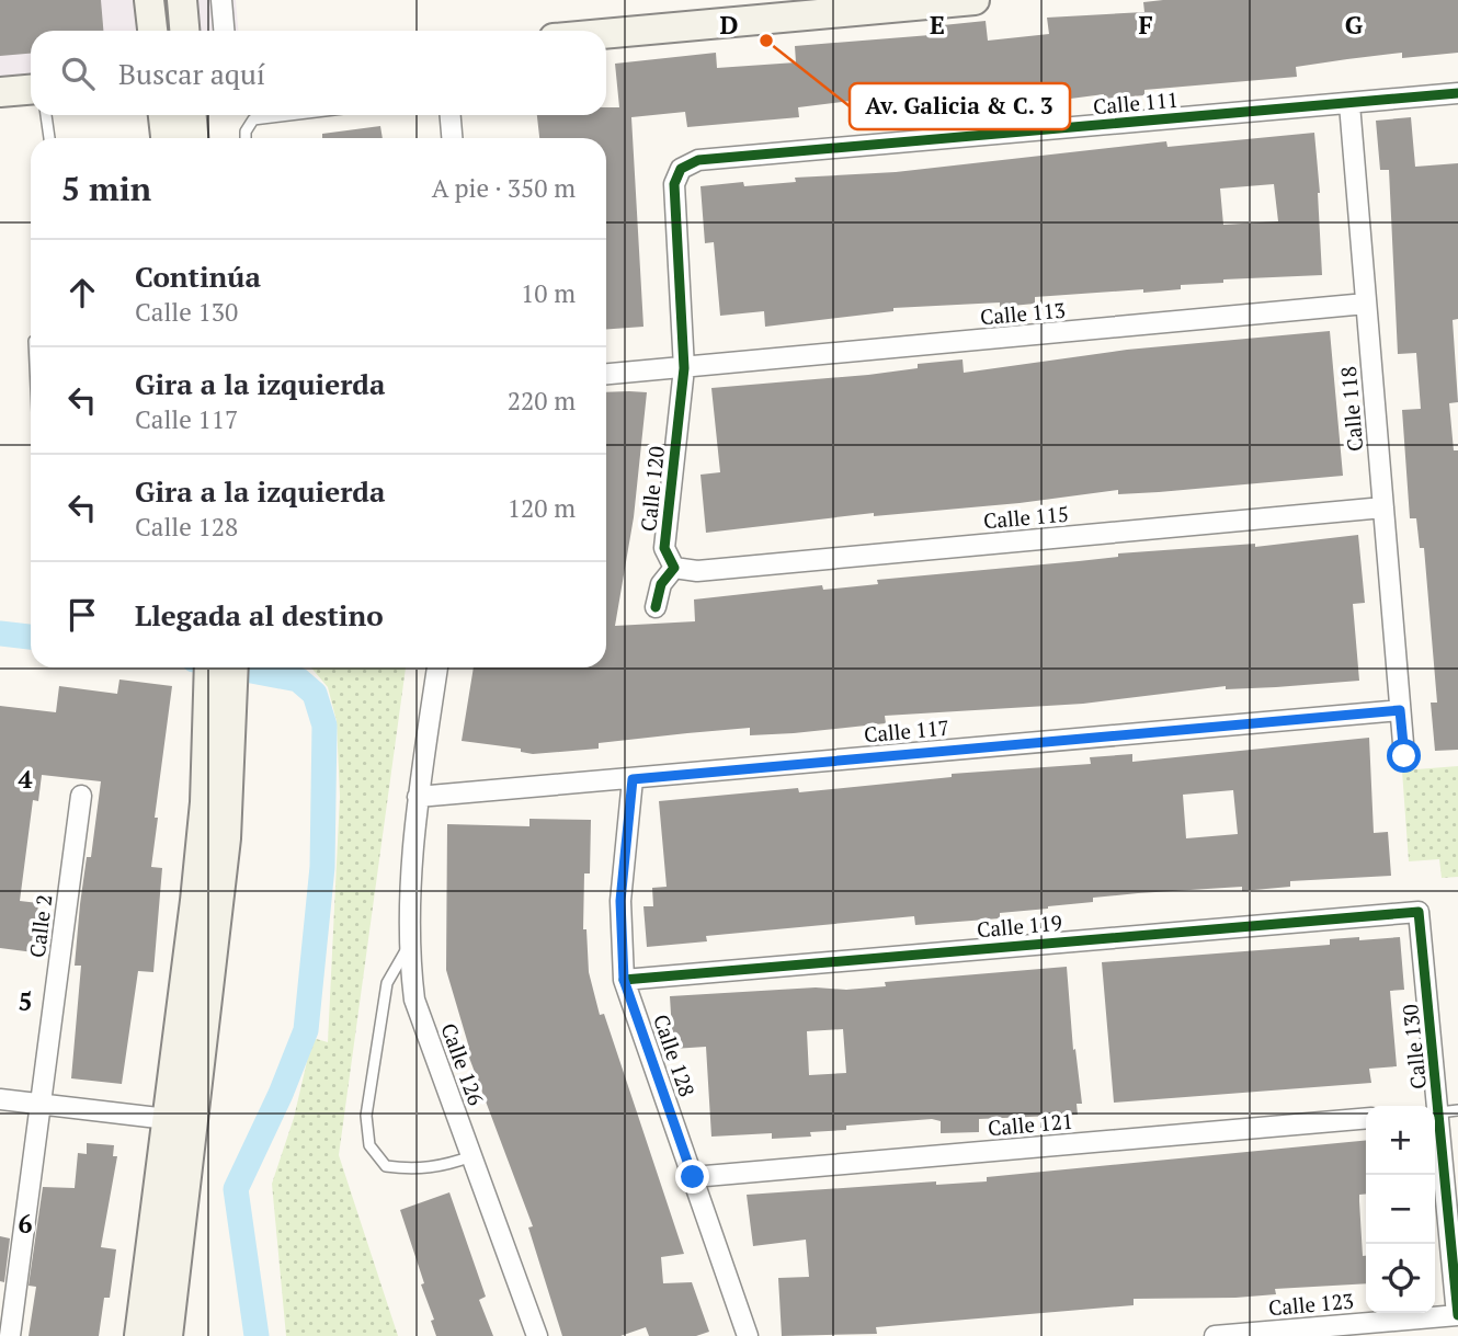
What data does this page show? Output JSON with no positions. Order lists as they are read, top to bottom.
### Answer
{
  "streets": {
    "street": [
      "Calle 111",
      "Calle 113",
      "Calle 118",
      "Calle 120",
      "Calle 115",
      "Calle 117",
      "Calle 2",
      "Calle 119",
      "Calle 130",
      "Calle 128",
      "Calle 126",
      "Calle 121",
      "Calle 123"
    ]
  },
  "crossings": [
    ["Calle 111", "Calle 118"],
    ["Calle 111", "Calle 120"],
    ["Calle 113", "Calle 118"],
    ["Calle 113", "Calle 120"],
    ["Calle 118", "Calle 115"],
    ["Calle 118", "Calle 117"],
    ["Calle 120", "Calle 115"],
    ["Calle 117", "Calle 128"],
    ["Calle 117", "Calle 126"],
    ["Calle 119", "Calle 130"],
    ["Calle 119", "Calle 128"],
    ["Calle 130", "Calle 123"],
    ["Calle 128", "Calle 121"]
  ],
  "places": ["Av. Galicia & C. 3"],
  "page": {
    "search": "Buscar aquí",
    "heading": ["5 min", "A pie · 350 m"],
    "list": [
      ["Continúa", "Calle 130", "10 m"],
      ["Gira a la izquierda", "Calle 117", "220 m"],
      ["Gira a la izquierda", "Calle 128", "120 m"],
      "Llegada al destino"
    ],
    "map_buttons": ["+", "−"]
  },
  "grid": {
    "columns": [
      "D",
      "E",
      "F",
      "G"
    ],
    "rows": ["4", "5", "6"]
  }
}
